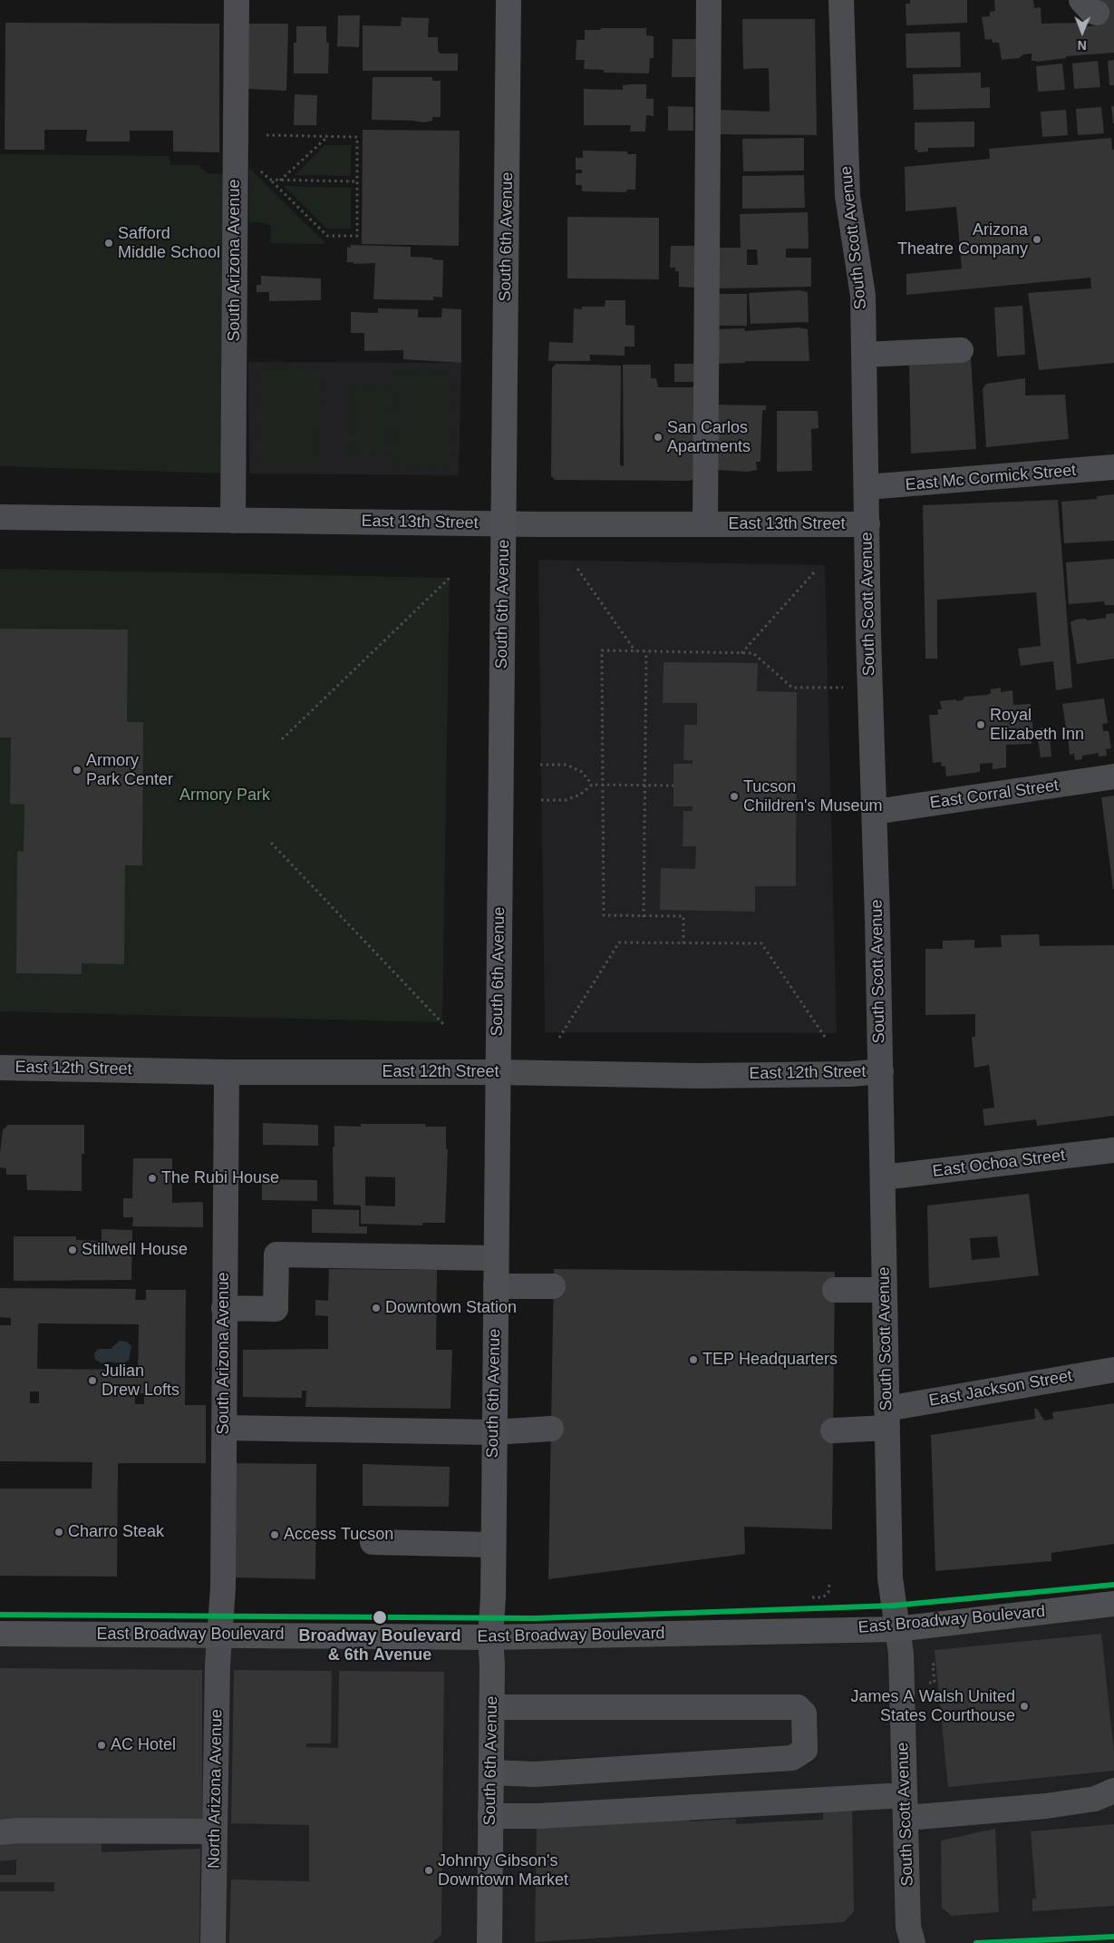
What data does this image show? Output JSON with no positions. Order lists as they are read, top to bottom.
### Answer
{
  "streets": {
    "main road": ["South 6th Avenue", "East Broadway Boulevard"],
    "street": [
      "South Scott Avenue",
      "South Arizona Avenue",
      "East Mc Cormick Street",
      "East 13th Street",
      "East Corral Street",
      "East 12th Street",
      "East Ochoa Street",
      "East Jackson Street",
      "North Arizona Avenue"
    ]
  },
  "crossings": [
    ["South 6th Avenue", "East 13th Street"],
    ["South 6th Avenue", "East 12th Street"],
    ["South 6th Avenue", "East Broadway Boulevard"],
    ["South Scott Avenue", "East Mc Cormick Street"],
    ["South Scott Avenue", "East 13th Street"],
    ["South Scott Avenue", "East Corral Street"],
    ["South Scott Avenue", "East 12th Street"],
    ["South Scott Avenue", "East Ochoa Street"],
    ["South Scott Avenue", "East Jackson Street"],
    ["South Scott Avenue", "East Broadway Boulevard"],
    ["South Arizona Avenue", "East 13th Street"],
    ["South Arizona Avenue", "East 12th Street"],
    ["South Arizona Avenue", "East Broadway Boulevard"],
    ["South Arizona Avenue", "North Arizona Avenue"],
    ["East Broadway Boulevard", "North Arizona Avenue"]
  ],
  "parks": ["Armory Park"],
  "places": [
    "Arizona Theatre Company",
    "Safford Middle School",
    "San Carlos Apartments",
    "Royal Elizabeth Inn",
    "Armory Park Center",
    "Tucson Children's Museum",
    "The Rubi House",
    "Stillwell House",
    "Downtown Station",
    "TEP Headquarters",
    "Julian Drew Lofts",
    "Charro Steak",
    "Access Tucson",
    "Broadway Boulevard & 6th Avenue",
    "James A Walsh United States Courthouse",
    "AC Hotel",
    "Johnny Gibson's Downtown Market"
  ],
  "north": "bottom"
}
